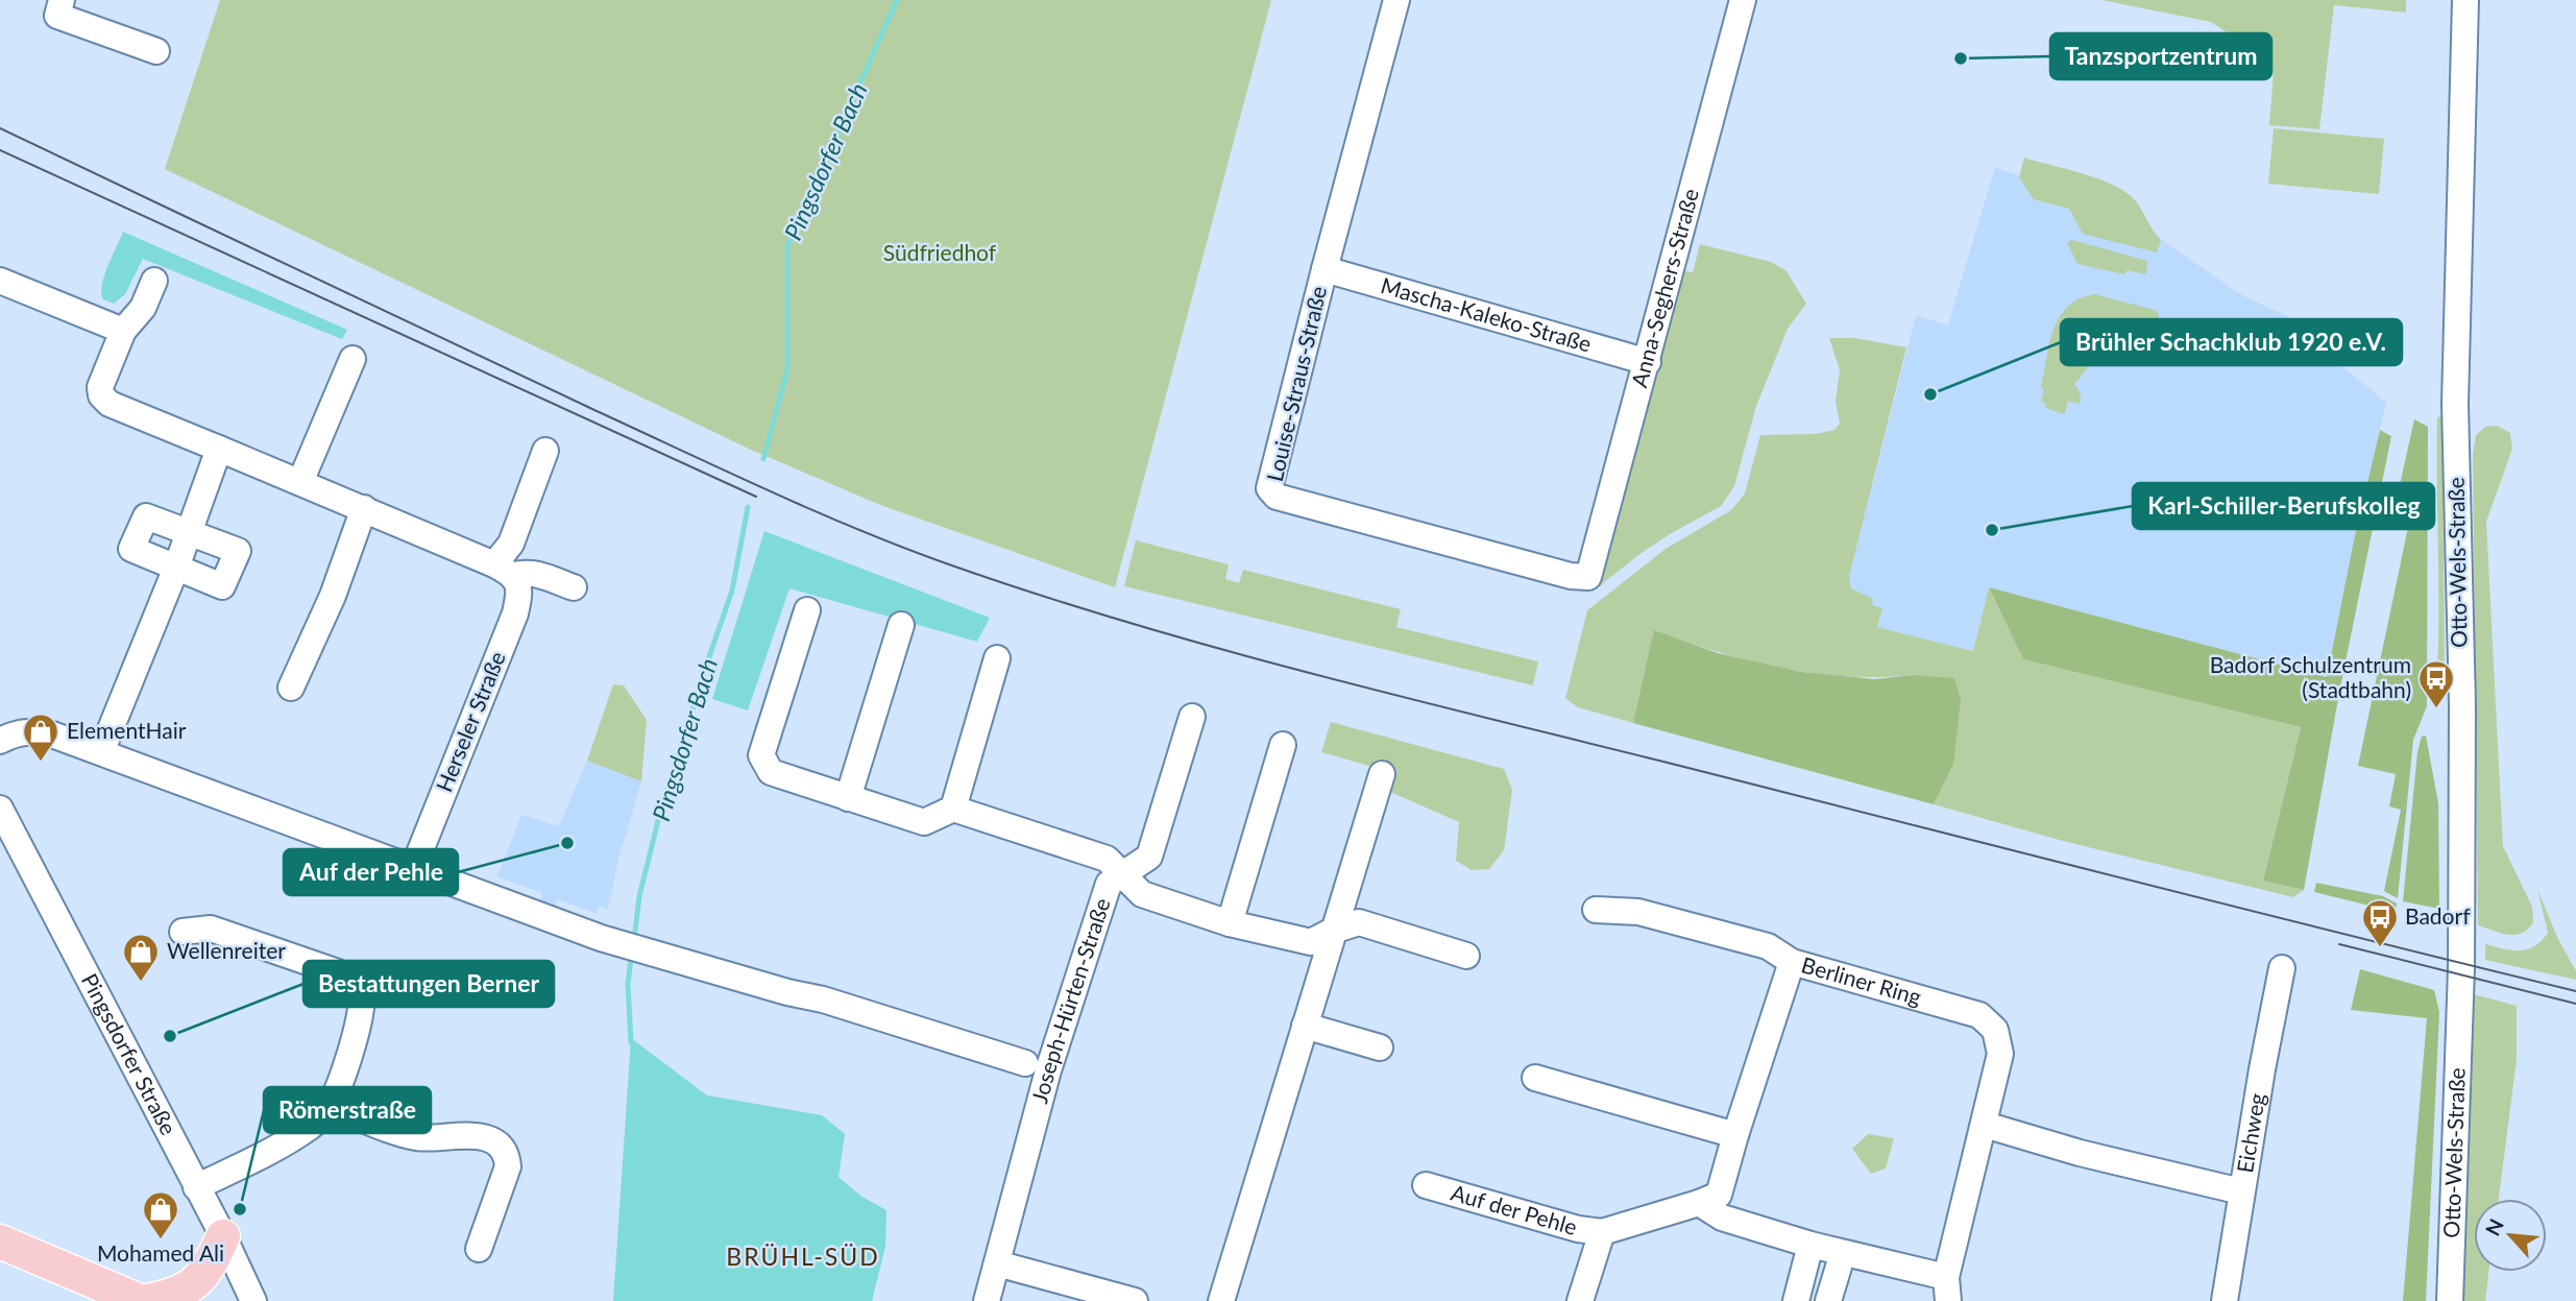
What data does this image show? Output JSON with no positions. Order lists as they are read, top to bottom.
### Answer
{
  "streets": {
    "street": [
      "Anna-Seghers-Straße",
      "Mascha-Kaleko-Straße",
      "Louise-Straus-Straße",
      "Otto-Wels-Straße",
      "Herseler Straße",
      "Berliner Ring",
      "Joseph-Hürten-Straße",
      "Pingsdorfer Straße",
      "Eichweg",
      "Auf der Pehle"
    ]
  },
  "crossings": [
    ["Anna-Seghers-Straße", "Mascha-Kaleko-Straße"],
    ["Anna-Seghers-Straße", "Louise-Straus-Straße"],
    ["Mascha-Kaleko-Straße", "Louise-Straus-Straße"],
    ["Berliner Ring", "Auf der Pehle"]
  ],
  "districts": ["BRÜHL-SÜD"],
  "water": ["Pingsdorfer Bach"],
  "parks": ["Südfriedhof"],
  "places": {
    "other": [
      "Tanzsportzentrum",
      "Brühler Schachklub 1920 e.V.",
      "Karl-Schiller-Berufskolleg",
      "Auf der Pehle",
      "Bestattungen Berner",
      "Römerstraße"
    ],
    "bus stop": ["Badorf Schulzentrum (Stadtbahn)", "Badorf"],
    "shop": ["ElementHair", "Wellenreiter", "Mohamed Ali"]
  },
  "north": "top left"
}
